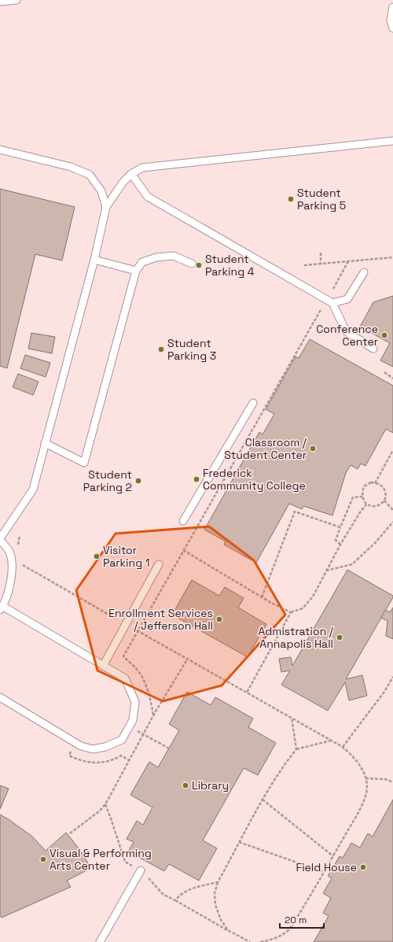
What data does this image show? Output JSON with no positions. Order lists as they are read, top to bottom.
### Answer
{
  "places": [
    "Student Parking 5",
    "Student Parking 4",
    "Conference Center",
    "Student Parking 3",
    "Classroom / Student Center",
    "Frederick Community College",
    "Student Parking 2",
    "Visitor Parking 1",
    "Enrollment Services / Jefferson Hall",
    "Admistration / Annapolis Hall",
    "Library",
    "Visual & Performing Arts Center",
    "Field House"
  ],
  "scale_bar": "20 m"
}
